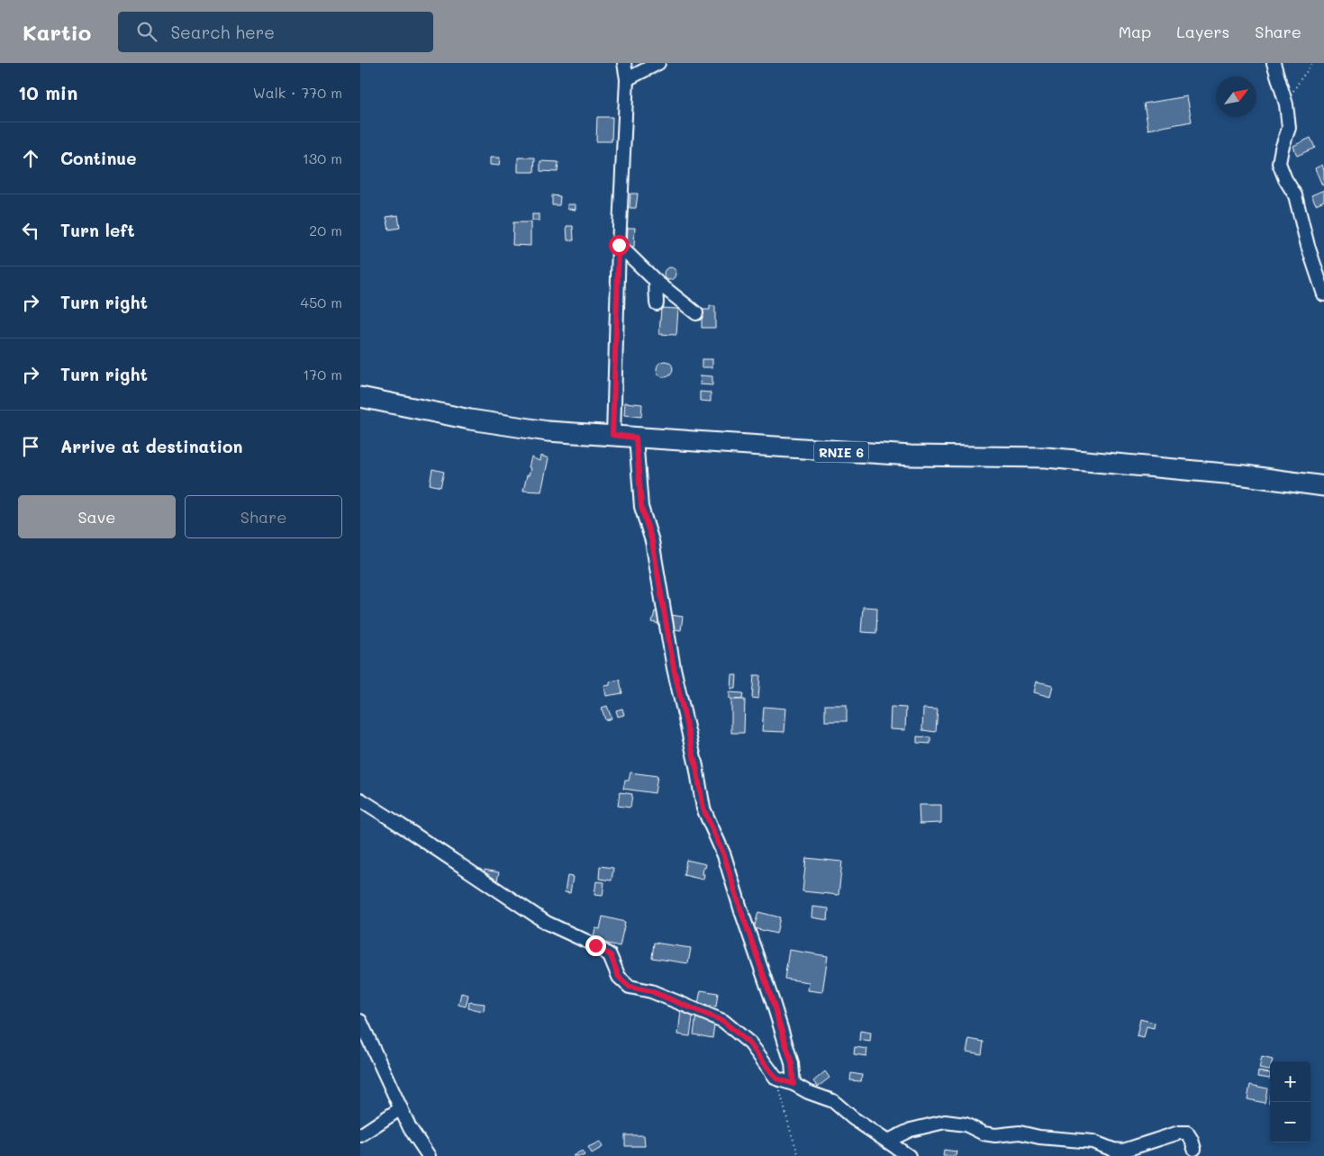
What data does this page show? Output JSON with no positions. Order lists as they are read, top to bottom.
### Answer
{
  "streets": {
    "main road": ["RNIE 6"]
  },
  "north": "top right",
  "page": {
    "header": "Kartio",
    "search": "Search here",
    "nav": ["Map", "Layers", "Share"],
    "heading": ["10 min", "Walk · 770 m"],
    "list": [
      ["Continue", "130 m"],
      ["Turn left", "20 m"],
      ["Turn right", "450 m"],
      ["Turn right", "170 m"],
      "Arrive at destination"
    ],
    "buttons": ["Save", "Share"],
    "map_buttons": ["+", "−"]
  }
}
